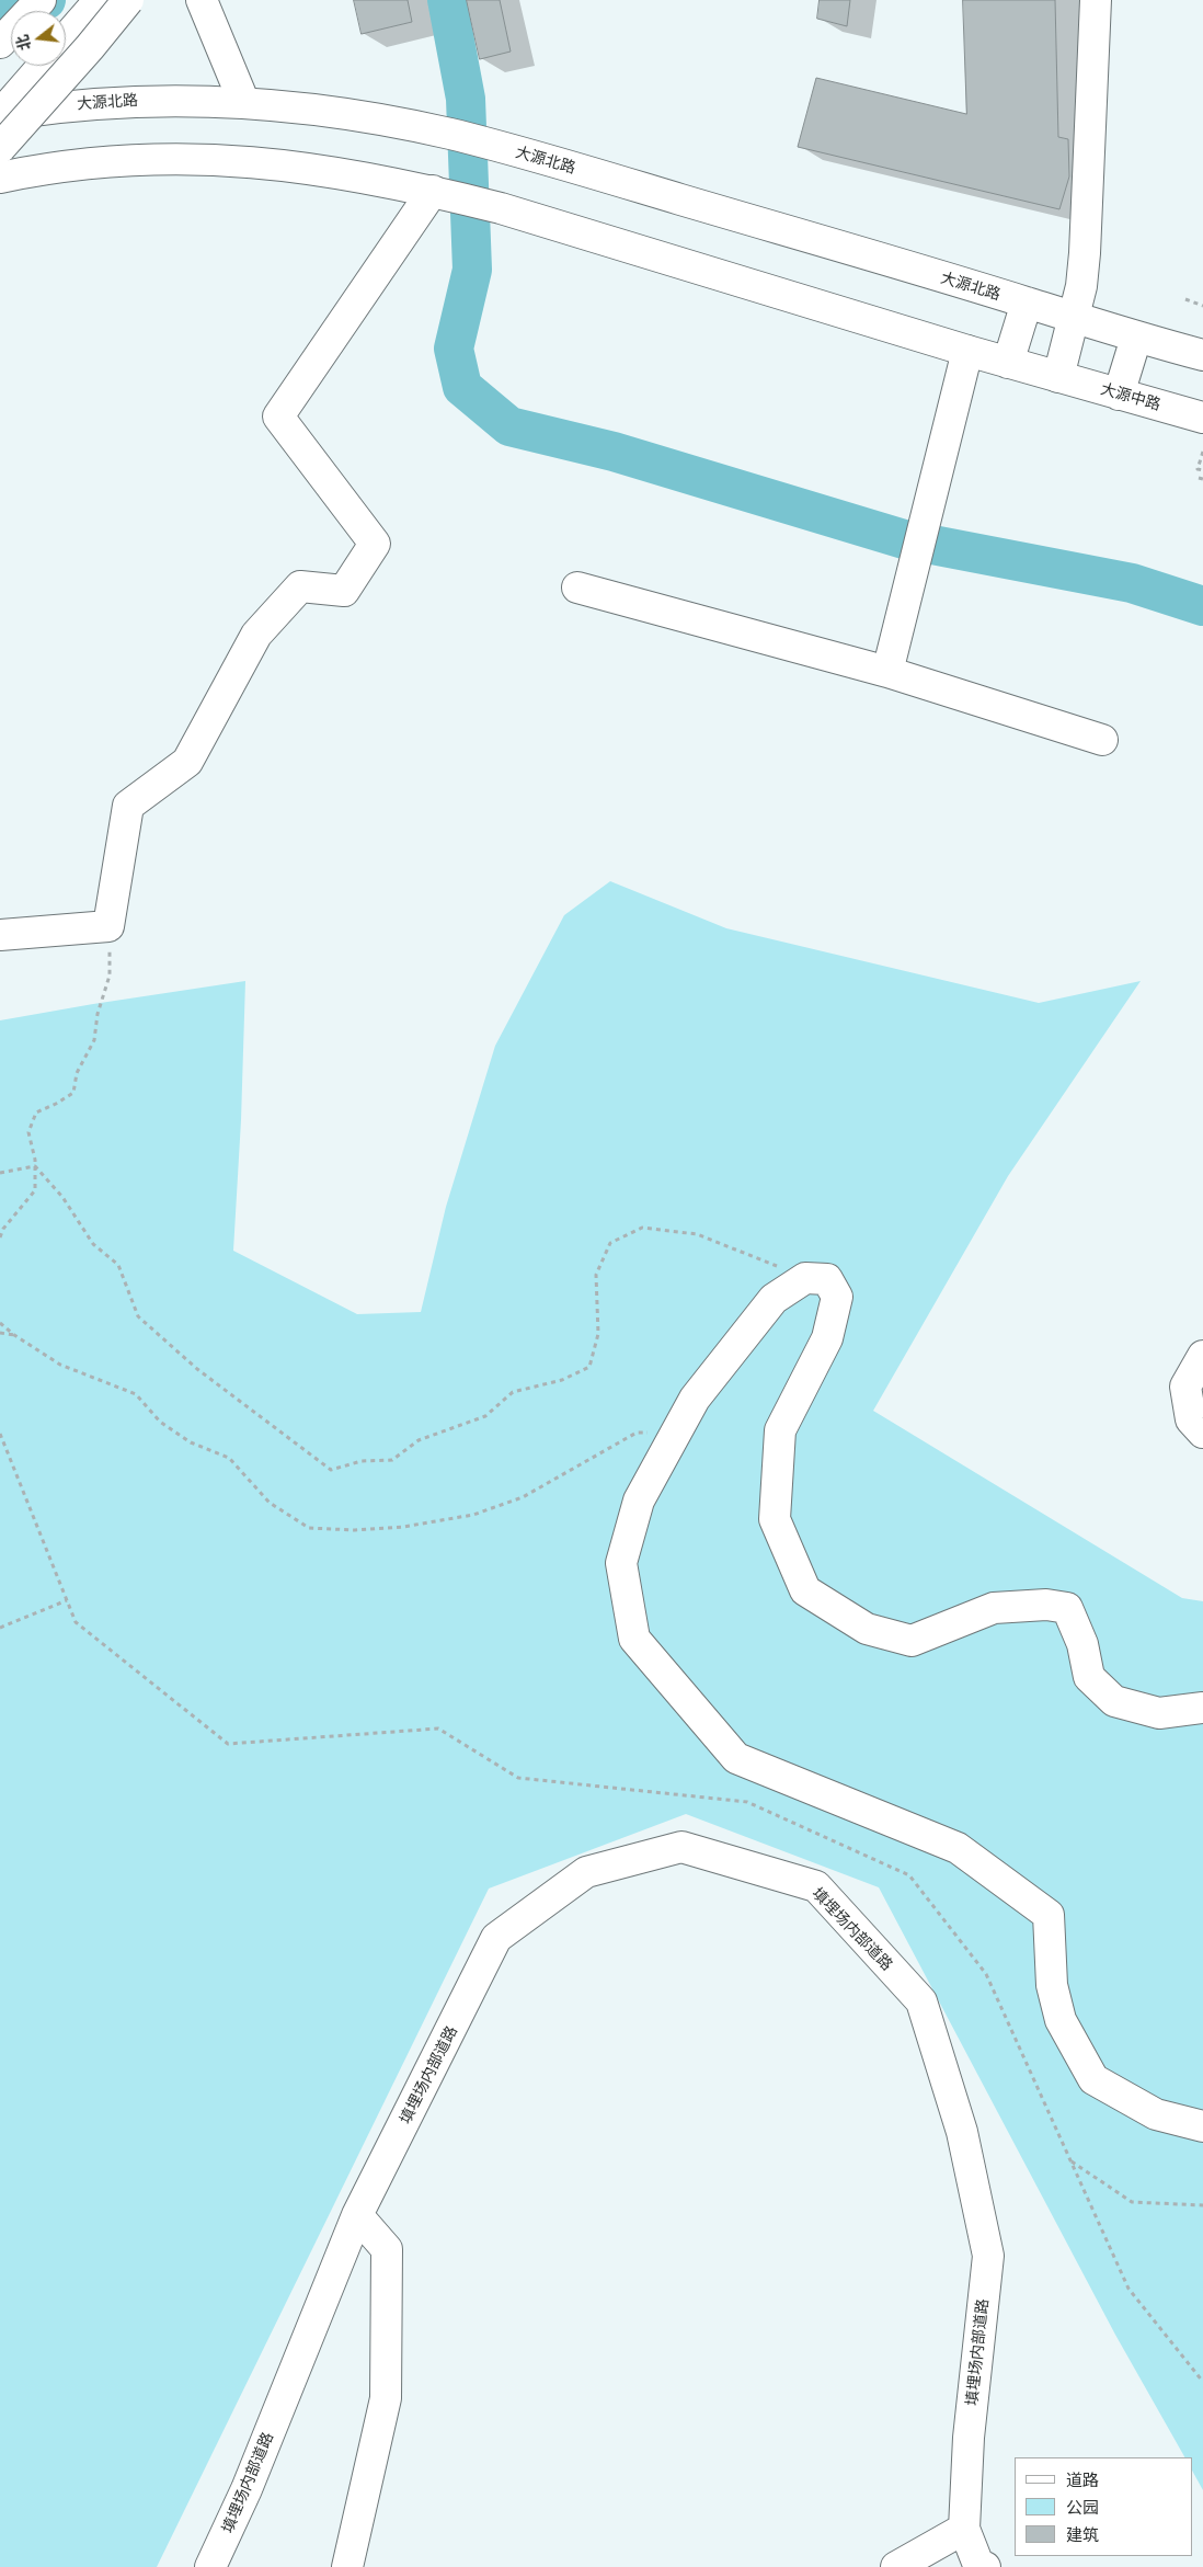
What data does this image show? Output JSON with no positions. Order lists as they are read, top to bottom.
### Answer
{
  "streets": {
    "main road": ["大源北路", "大源中路", "填埋场内部道路"]
  },
  "legend": ["道路", "公园", "建筑"],
  "north": "left"
}
